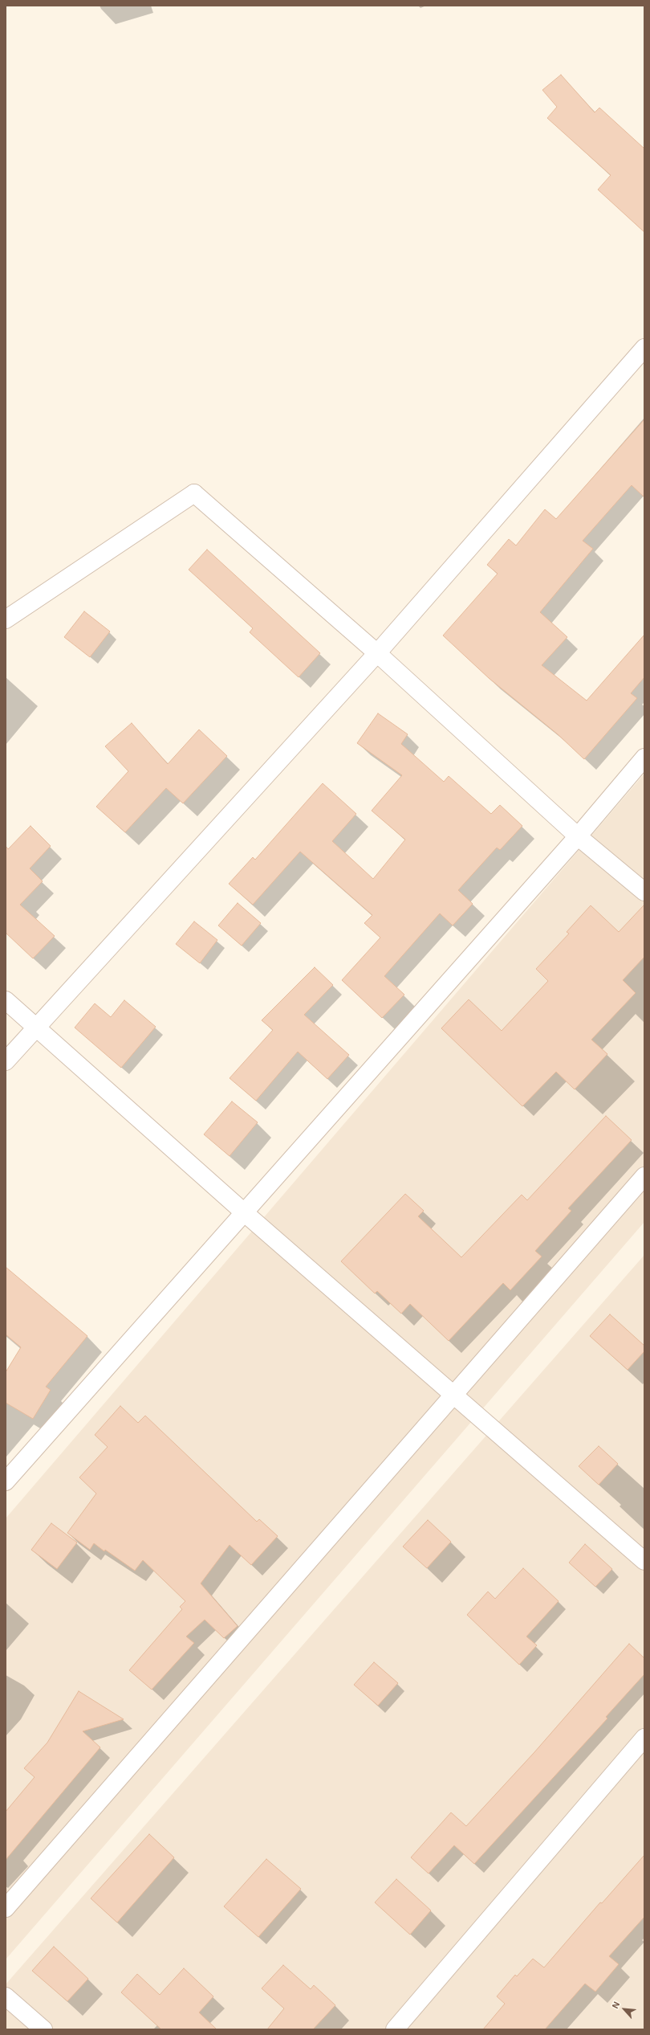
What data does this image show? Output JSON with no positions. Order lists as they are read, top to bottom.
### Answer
{
  "north": "top left"
}
